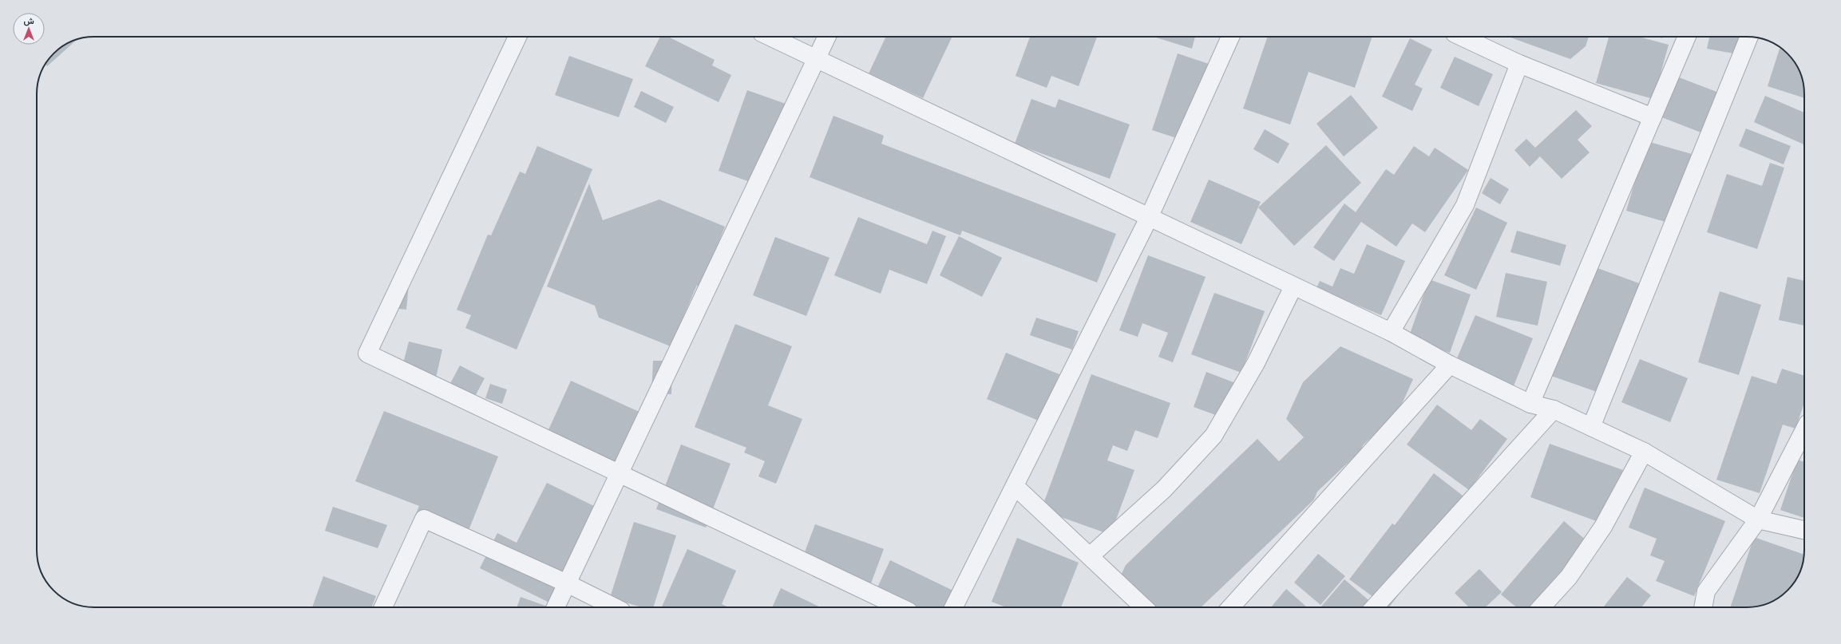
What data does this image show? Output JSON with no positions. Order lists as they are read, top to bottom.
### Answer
{
  "north": "top"
}
